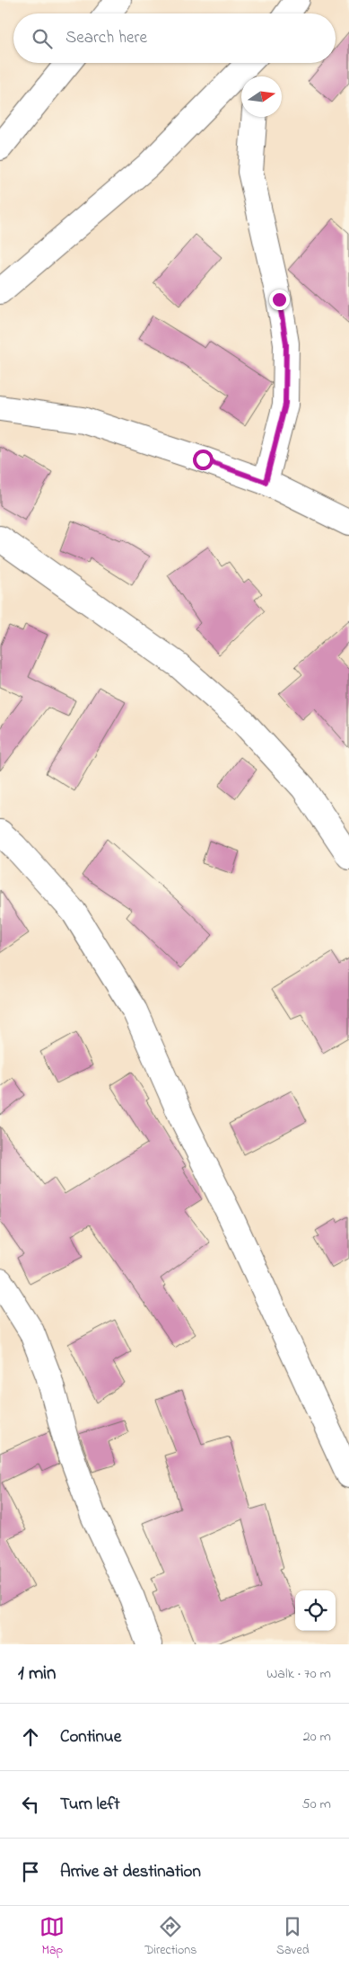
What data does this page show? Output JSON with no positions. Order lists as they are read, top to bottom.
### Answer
{
  "north": "right",
  "page": {
    "search": "Search here",
    "heading": ["1 min", "Walk · 70 m"],
    "list": [
      ["Continue", "20 m"],
      ["Turn left", "50 m"],
      "Arrive at destination"
    ],
    "nav": ["Map", "Directions", "Saved"]
  }
}
